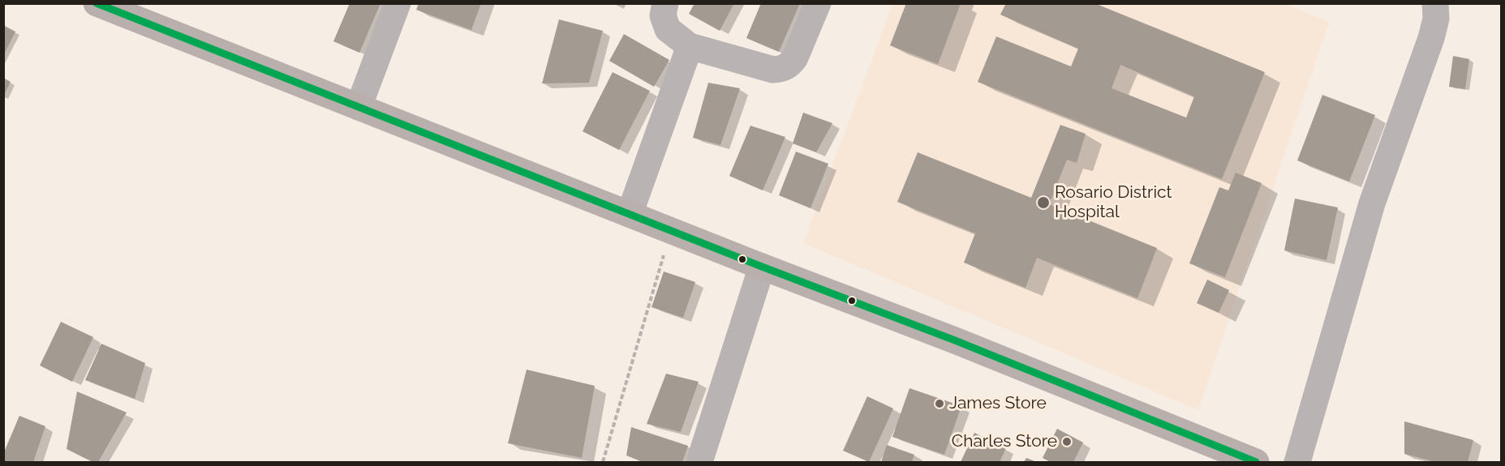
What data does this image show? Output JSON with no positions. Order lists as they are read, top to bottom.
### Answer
{
  "places": ["Rosario District Hospital", "James Store", "Charles Store"]
}
